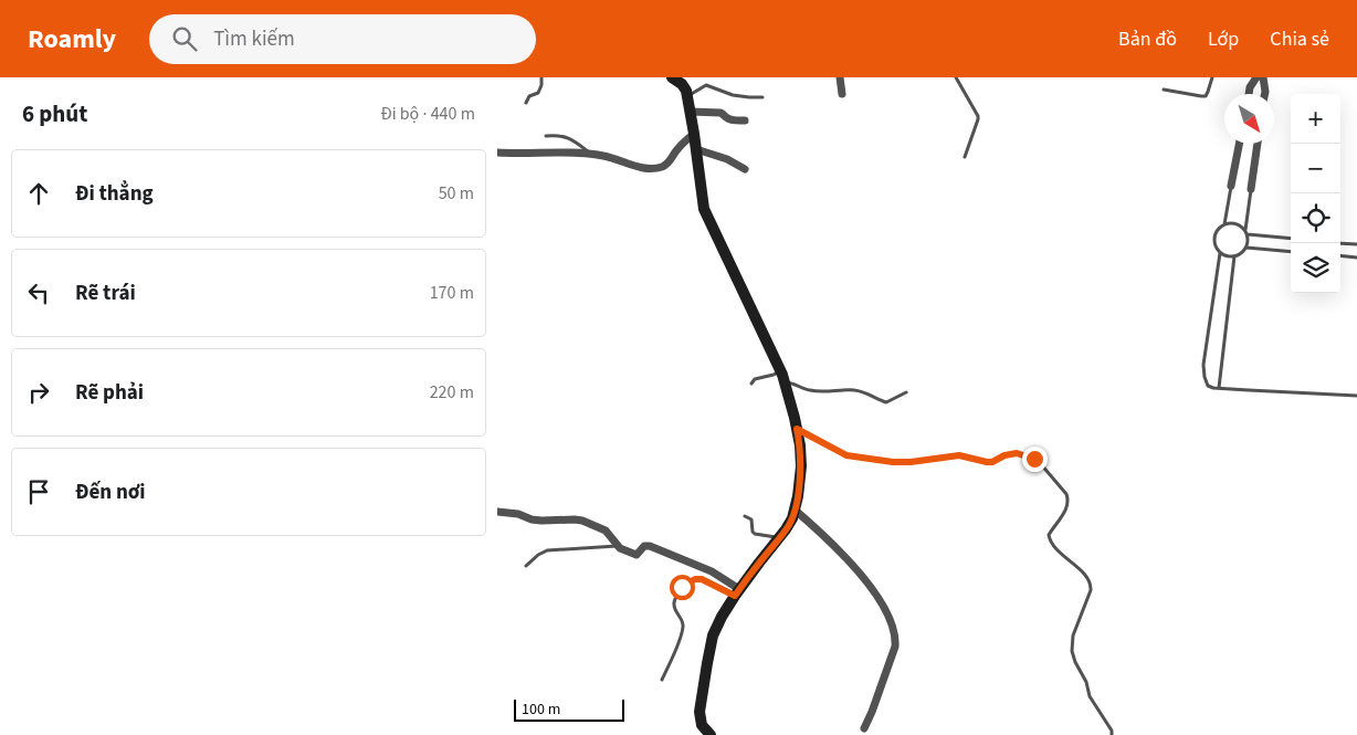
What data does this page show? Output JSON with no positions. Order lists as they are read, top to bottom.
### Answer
{
  "scale_bar": "100 m",
  "north": "bottom right",
  "page": {
    "header": "Roamly",
    "search": "Tìm kiếm",
    "nav": ["Bản đồ", "Lớp", "Chia sẻ"],
    "heading": ["6 phút", "Đi bộ · 440 m"],
    "map_buttons": ["+", "−"],
    "list": [
      ["Đi thẳng", "50 m"],
      ["Rẽ trái", "170 m"],
      ["Rẽ phải", "220 m"],
      "Đến nơi"
    ],
    "scale": "100 m"
  }
}
